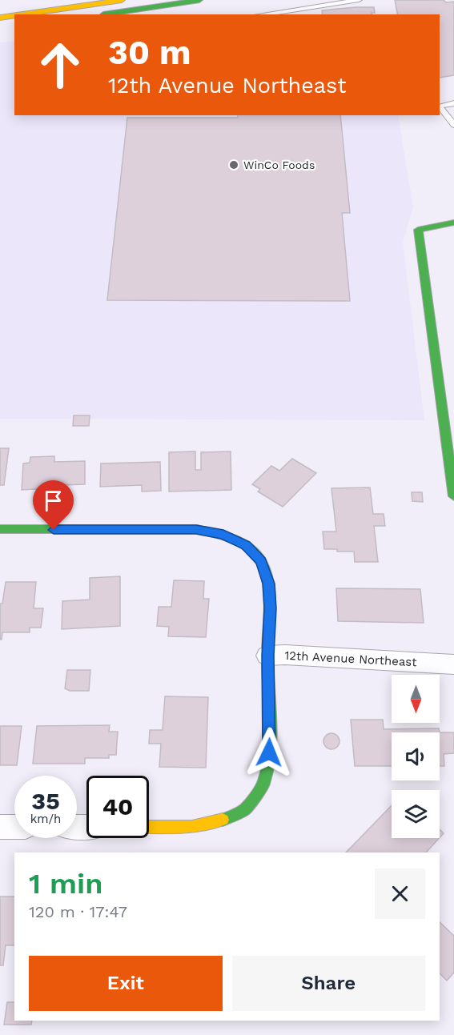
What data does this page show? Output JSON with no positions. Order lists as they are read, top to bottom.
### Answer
{
  "streets": {
    "street": ["12th Avenue Northeast"]
  },
  "places": ["WinCo Foods"],
  "north": "bottom",
  "page": {
    "turn": ["30 m", "12th Avenue Northeast"],
    "speed": "35 km/h",
    "limit": "40",
    "heading": ["1 min", "120 m · 17:47"],
    "buttons": ["Exit", "Share"]
  }
}
